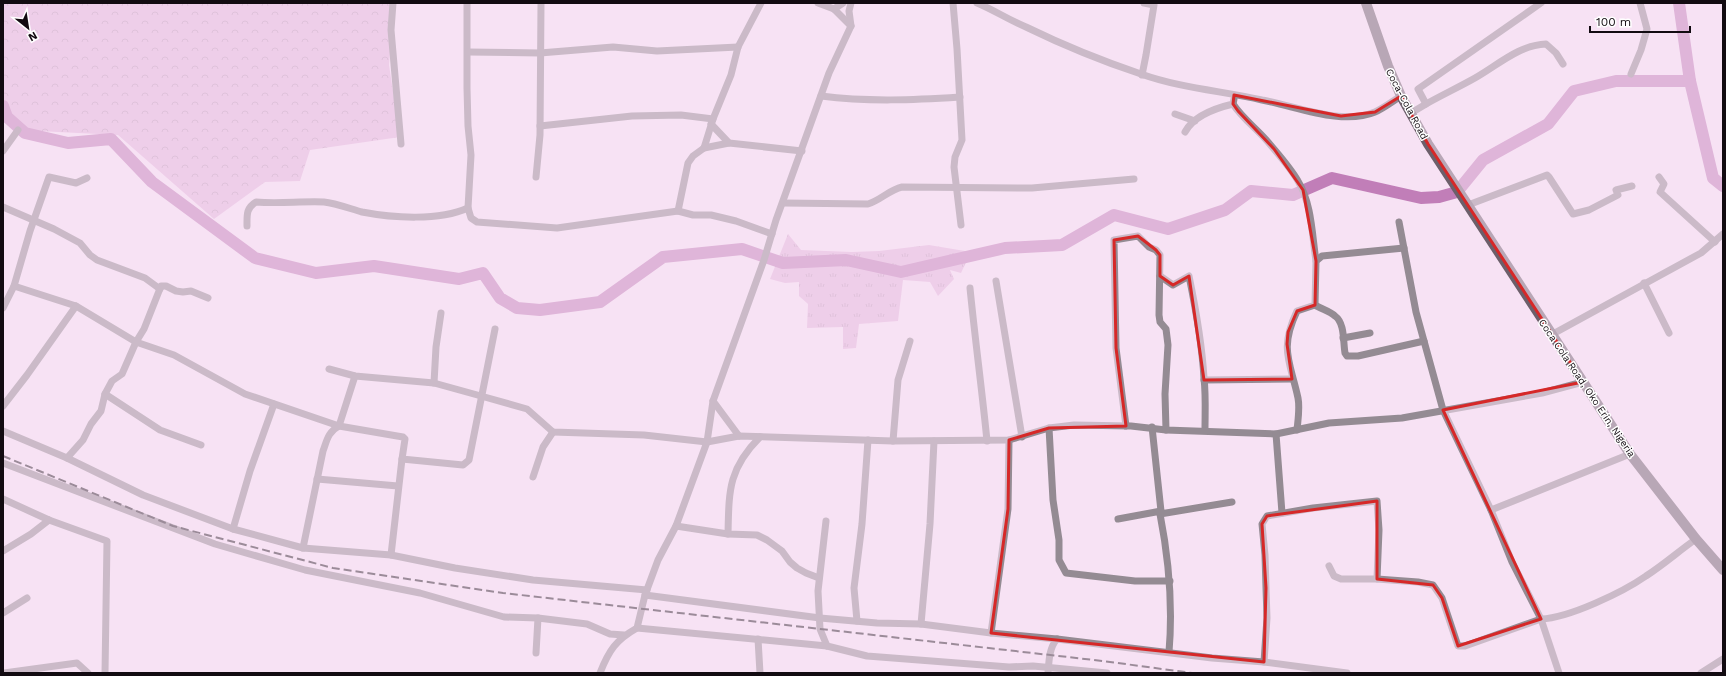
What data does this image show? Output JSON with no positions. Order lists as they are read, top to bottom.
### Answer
{
  "streets": {
    "street": ["Coca-Cola Road", "Coca Cola Road, Oko Erin, Nigeria"]
  },
  "crossings": [
    ["Coca-Cola Road", "Coca Cola Road, Oko Erin, Nigeria"]
  ],
  "scale_bar": "100 m",
  "north": "bottom right"
}
